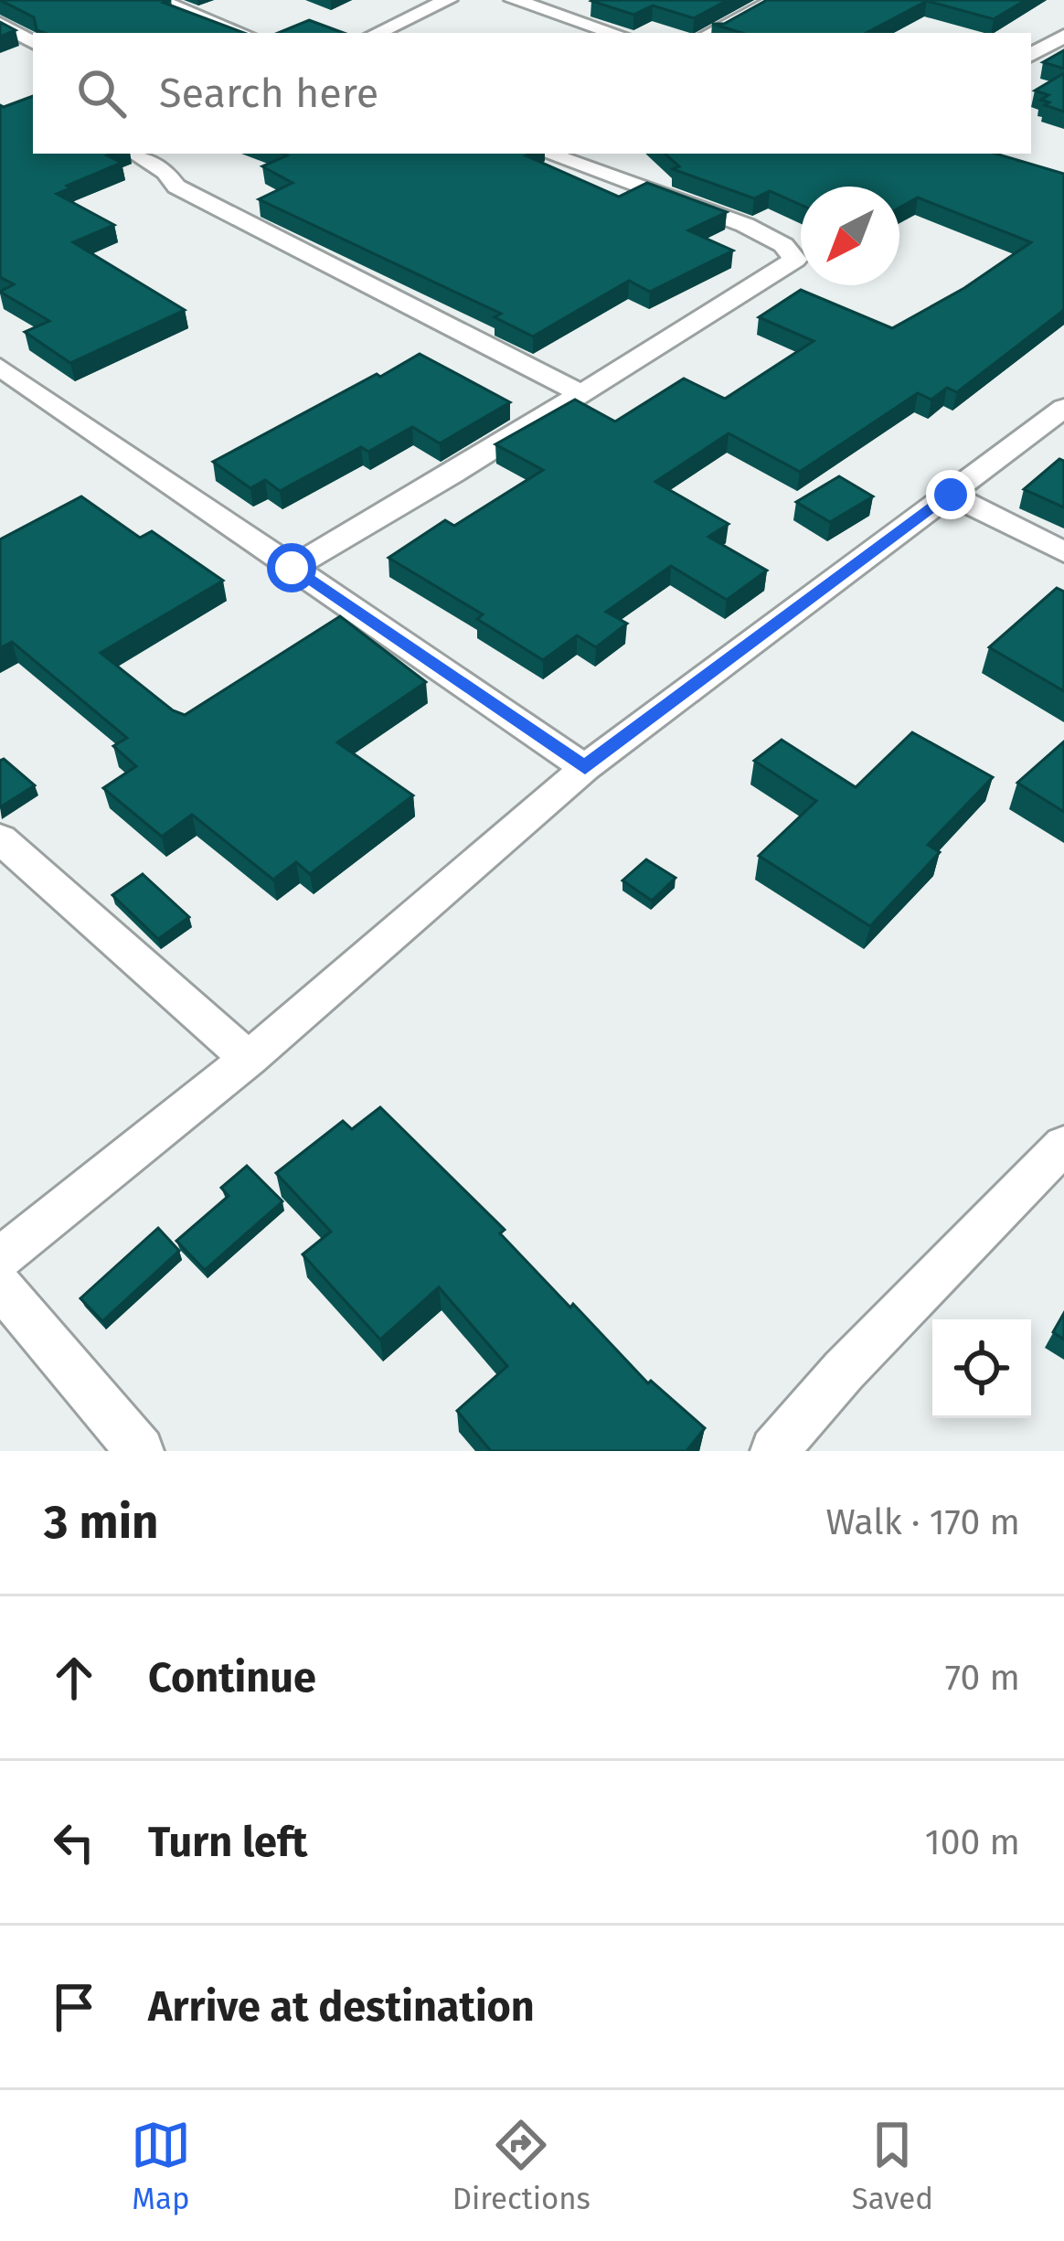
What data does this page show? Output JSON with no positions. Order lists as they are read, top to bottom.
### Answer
{
  "north": "bottom left",
  "page": {
    "search": "Search here",
    "heading": ["3 min", "Walk · 170 m"],
    "list": [
      ["Continue", "70 m"],
      ["Turn left", "100 m"],
      "Arrive at destination"
    ],
    "nav": ["Map", "Directions", "Saved"]
  }
}
